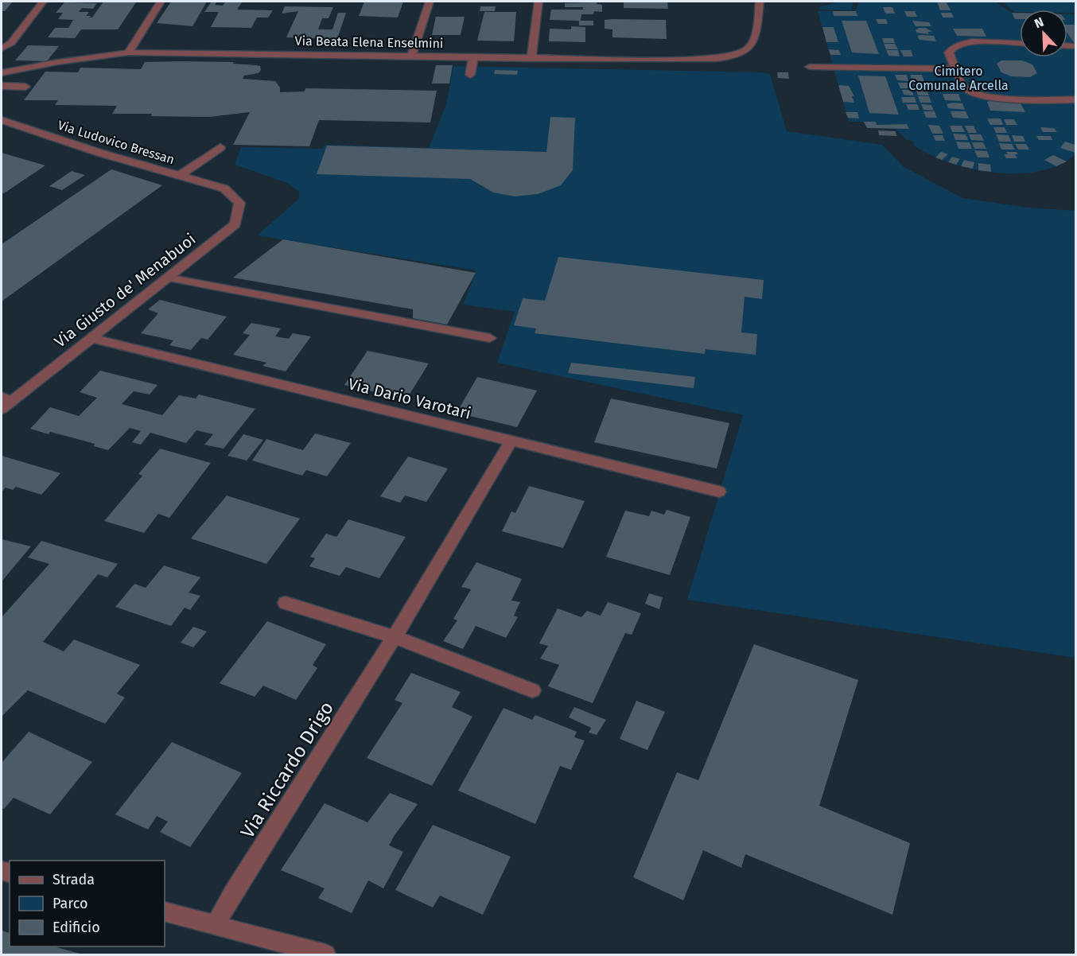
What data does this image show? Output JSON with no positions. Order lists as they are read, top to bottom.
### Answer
{
  "streets": {
    "street": [
      "Via Beata Elena Enselmini",
      "Via Ludovico Bressan",
      "Via Giusto de' Menabuoi",
      "Via Dario Varotari",
      "Via Riccardo Drigo"
    ]
  },
  "crossings": [
    ["Via Ludovico Bressan", "Via Giusto de' Menabuoi"],
    ["Via Giusto de' Menabuoi", "Via Dario Varotari"],
    ["Via Dario Varotari", "Via Riccardo Drigo"]
  ],
  "parks": ["Cimitero Comunale Arcella"],
  "legend": ["Strada", "Parco", "Edificio"],
  "north": "top left"
}
